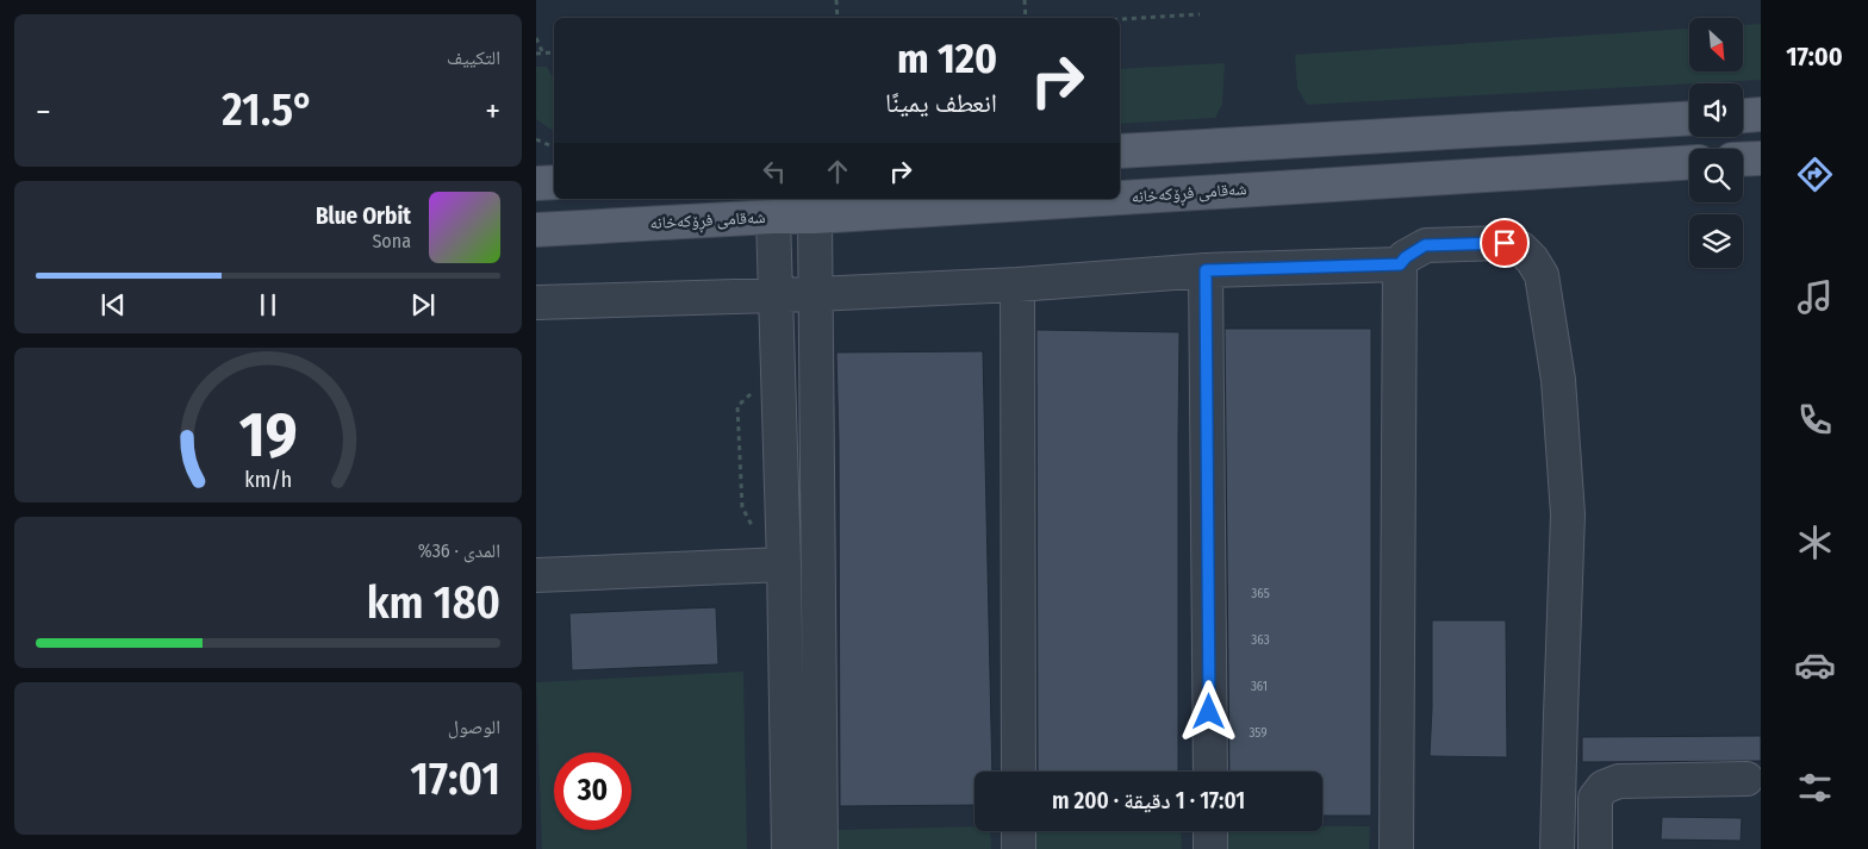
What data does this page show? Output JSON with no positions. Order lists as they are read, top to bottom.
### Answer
{
  "streets": {
    "main road": ["شەقامی فڕۆکەخانە"]
  },
  "house_numbers": [
    "365",
    "363",
    "361",
    "359"
  ],
  "north": "bottom right",
  "page": {
    "tabs": "17:00",
    "tile": [
      "التكييف",
      ["المدى · 36%", "180 km"],
      ["الوصول", "17:01"]
    ],
    "turn": ["120 m", "انعطف يمينًا"],
    "heat": ["−", "21.5°", "+"],
    "song": ["Blue Orbit", "Sona"],
    "limit": "30",
    "trip": "17:01 · 1 دقيقة · 200 m",
    "gauge": ["19", "km/h"]
  }
}
